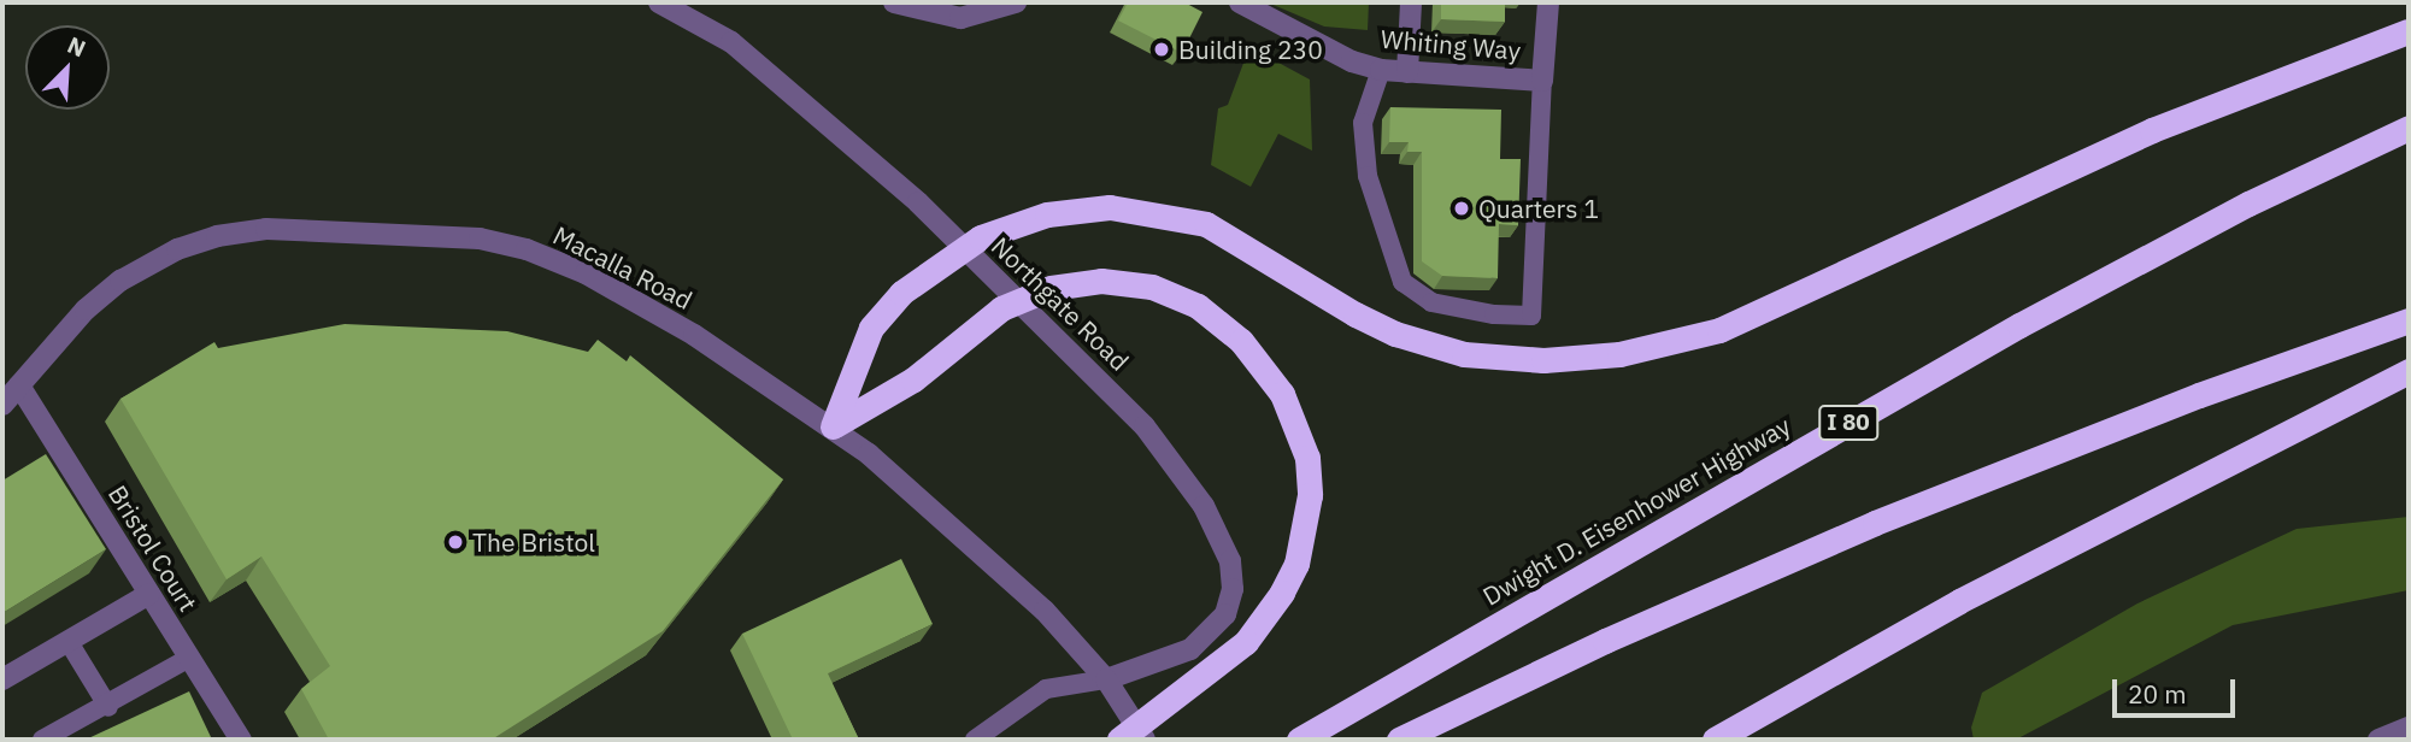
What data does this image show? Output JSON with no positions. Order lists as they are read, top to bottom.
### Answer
{
  "streets": {
    "highway": ["I 80", "Dwight D. Eisenhower Highway"],
    "street": [
      "Whiting Way",
      "Macalla Road",
      "Northgate Road",
      "Bristol Court"
    ]
  },
  "crossings": [
    ["Macalla Road", "Northgate Road"],
    ["Macalla Road", "Bristol Court"]
  ],
  "places": ["Building 230", "Quarters 1", "The Bristol"],
  "scale_bar": "20 m",
  "north": "top right"
}
